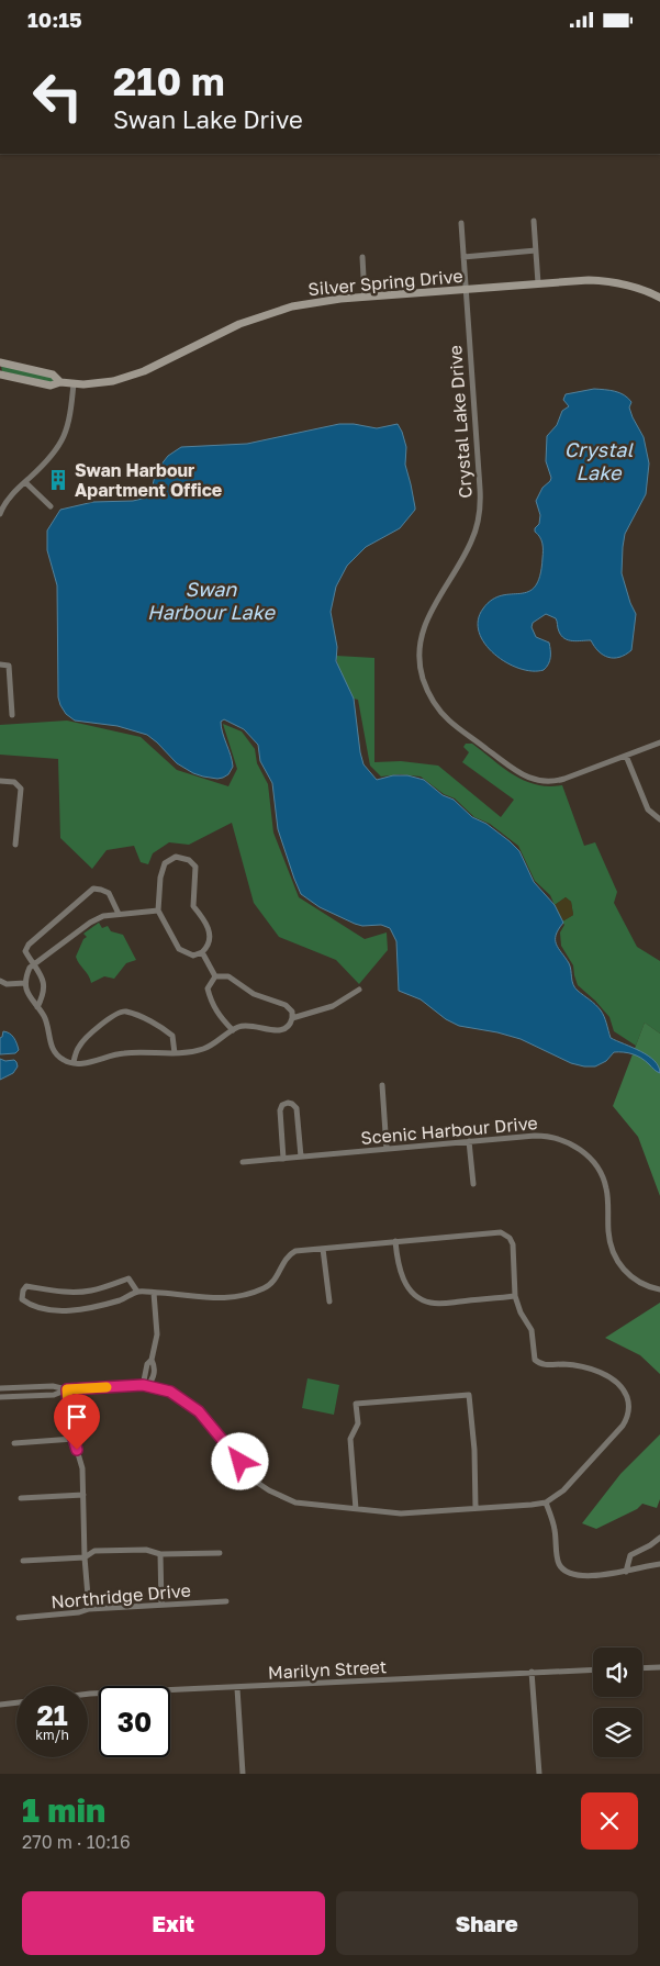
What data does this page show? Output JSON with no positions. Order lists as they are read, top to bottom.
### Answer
{
  "streets": {
    "street": [
      "Silver Spring Drive",
      "Crystal Lake Drive",
      "Scenic Harbour Drive",
      "Northridge Drive",
      "Marilyn Street"
    ]
  },
  "crossings": [
    ["Silver Spring Drive", "Crystal Lake Drive"]
  ],
  "water": ["Crystal Lake", "Swan Harbour Lake"],
  "places": {
    "building": ["Swan Harbour Apartment Office"]
  },
  "page": {
    "status": "10:15",
    "turn": ["210 m", "Swan Lake Drive"],
    "speed": "21 km/h",
    "limit": "30",
    "heading": ["1 min", "270 m · 10:16"],
    "buttons": ["Exit", "Share"]
  }
}
